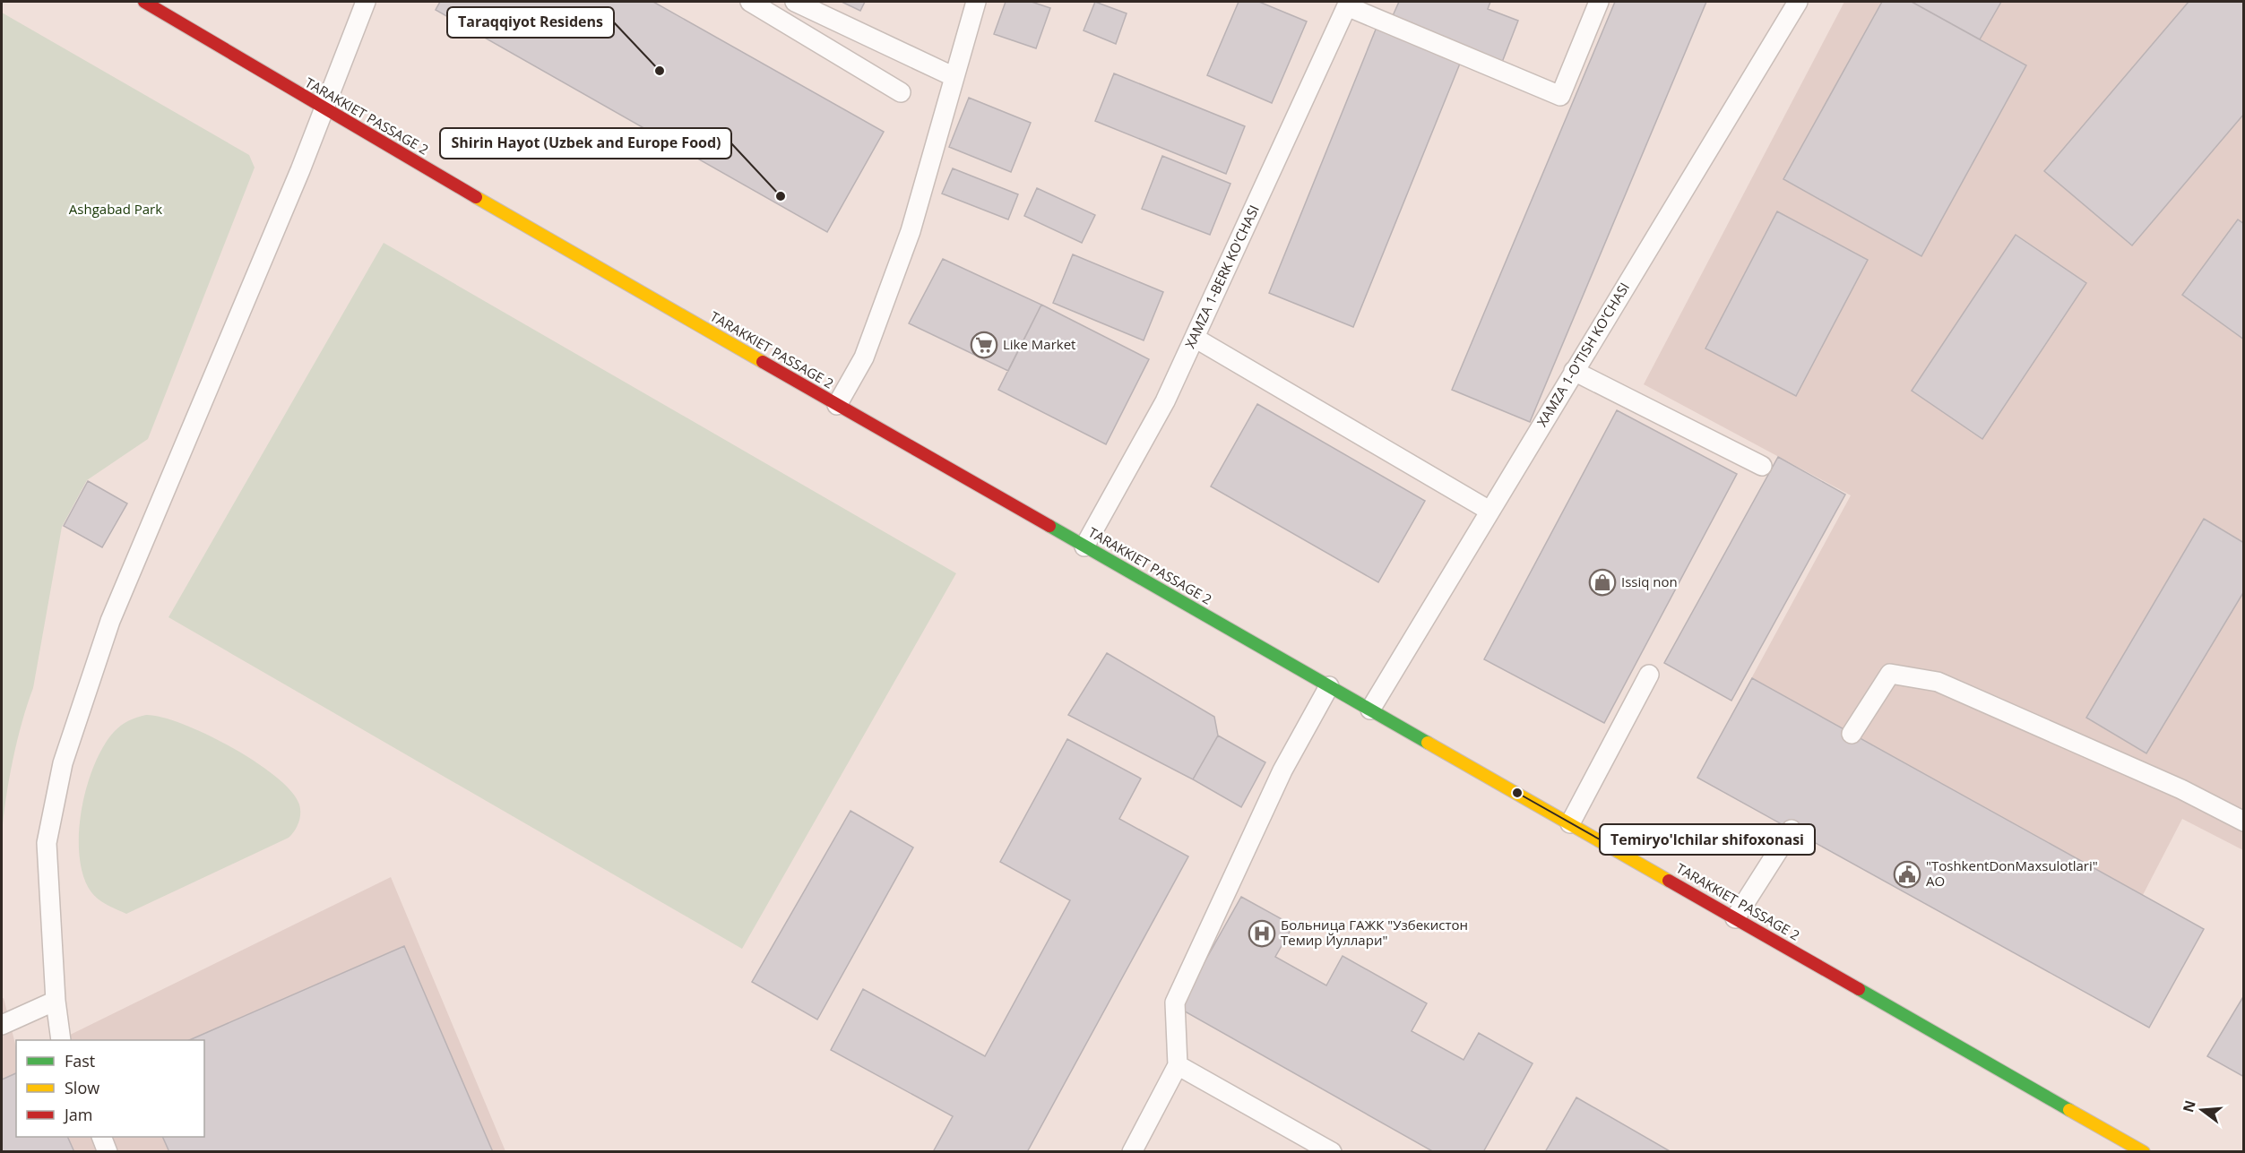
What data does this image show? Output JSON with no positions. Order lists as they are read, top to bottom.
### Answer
{
  "streets": {
    "main road": ["TARAKKIET PASSAGE 2"],
    "lane": ["XAMZA 1-BERK KO'CHASI", "XAMZA 1-O'TISH KO'CHASI"]
  },
  "crossings": [
    ["TARAKKIET PASSAGE 2", "XAMZA 1-BERK KO'CHASI"],
    ["TARAKKIET PASSAGE 2", "XAMZA 1-O'TISH KO'CHASI"]
  ],
  "parks": ["Ashgabad Park"],
  "places": {
    "other": ["Taraqqiyot Residens", "Shirin Hayot (Uzbek and Europe Food)", "Temiryo'lchilar shifoxonasi"],
    "supermarket": ["Like Market"],
    "shop": ["Issiq non"],
    "public building": ["\"ToshkentDonMaxsulotlari\" AO"],
    "hospital": ["Больница ГАЖК \"Узбекистон Темир Йуллари\""]
  },
  "legend": ["Fast", "Slow", "Jam"],
  "north": "left"
}
